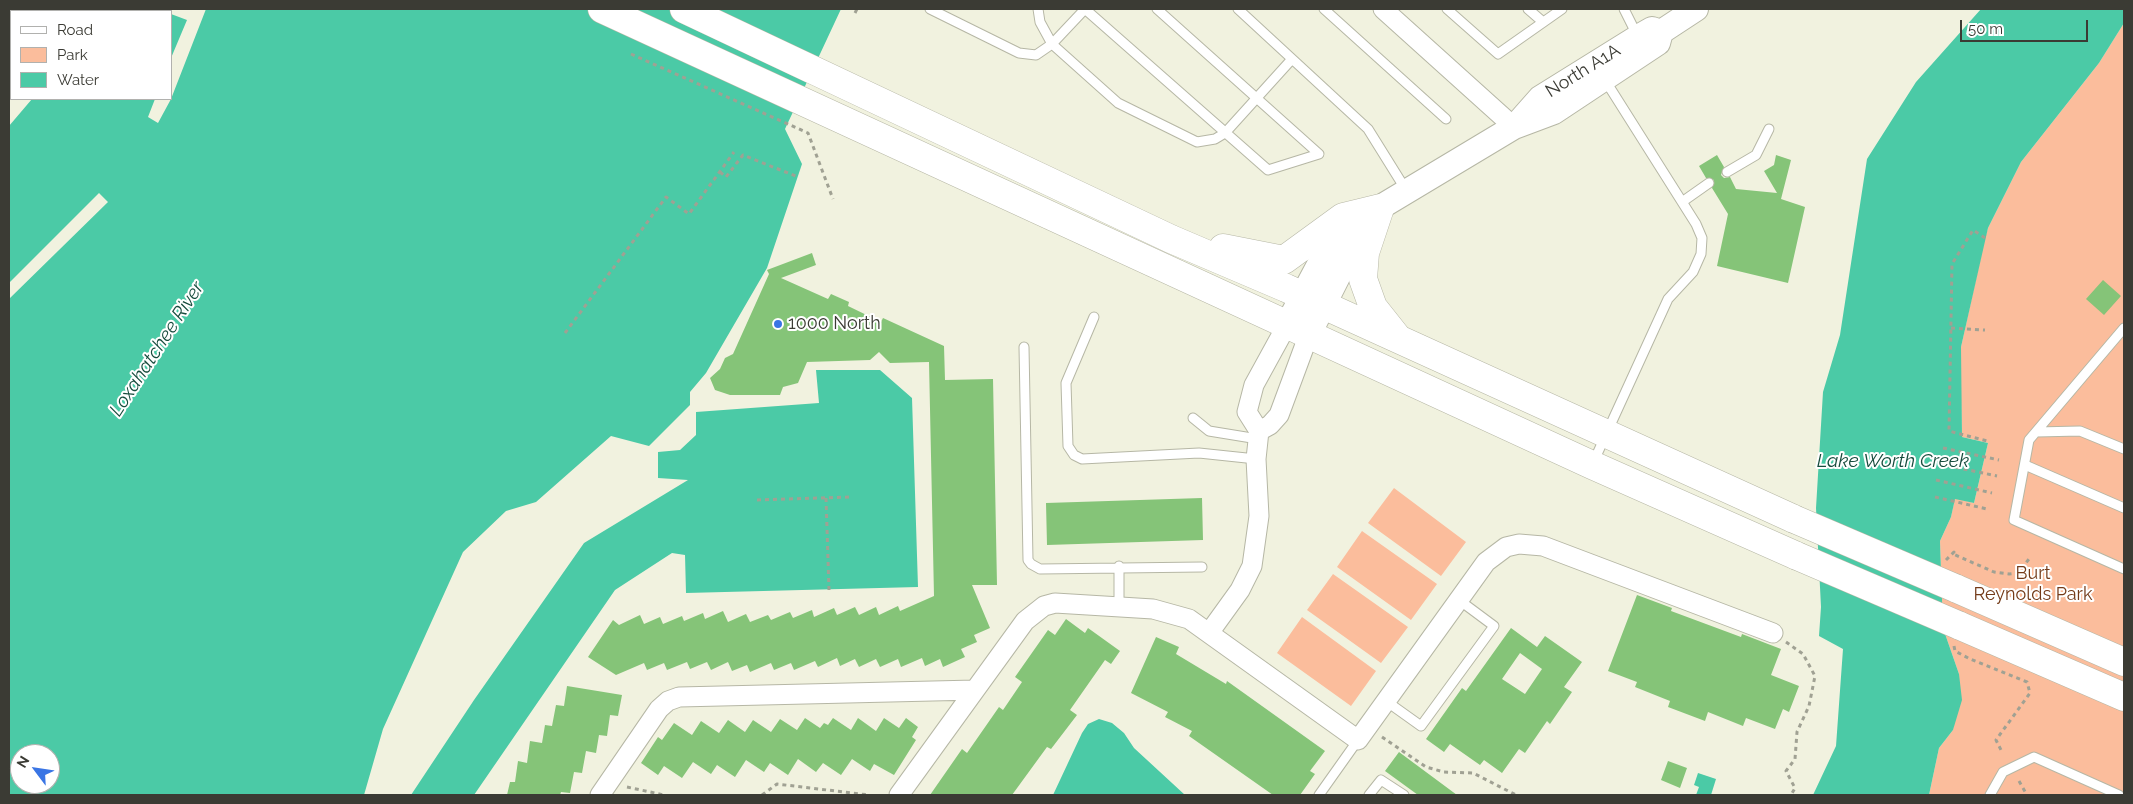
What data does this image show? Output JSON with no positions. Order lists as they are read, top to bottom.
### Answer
{
  "streets": {
    "street": ["North A1A"]
  },
  "water": ["Loxahatchee River", "Lake Worth Creek"],
  "parks": ["Burt Reynolds Park"],
  "places": ["1000 North"],
  "legend": ["Road", "Park", "Water"],
  "scale_bar": "50 m",
  "north": "top left"
}
